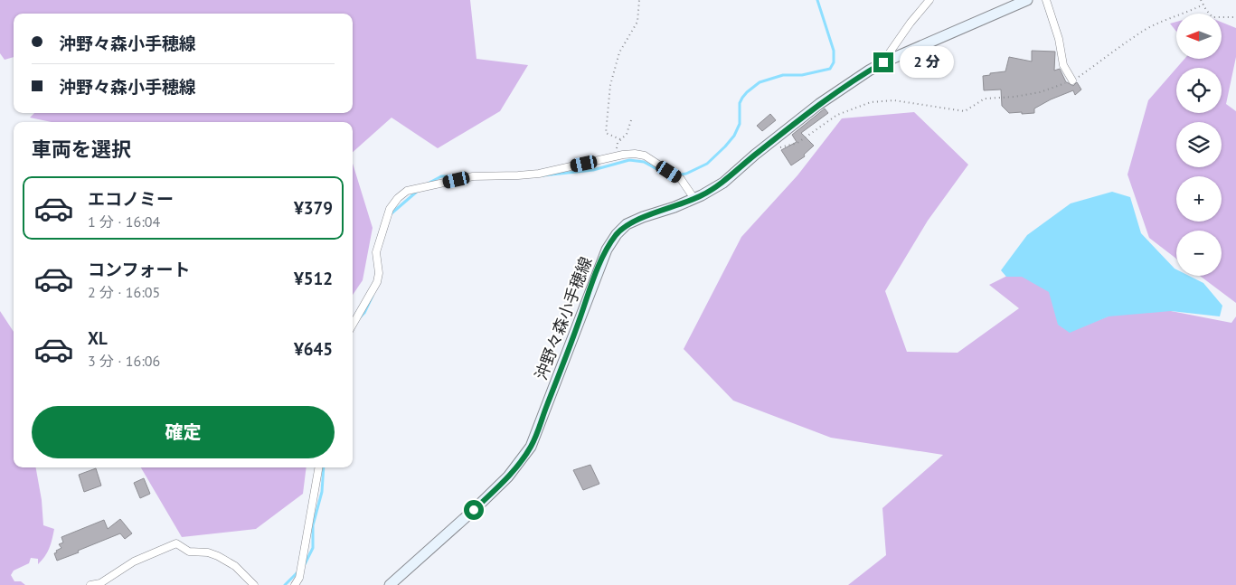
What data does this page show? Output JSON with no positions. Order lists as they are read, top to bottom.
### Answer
{
  "streets": {
    "main road": ["沖野々森小手穂線"]
  },
  "north": "left",
  "page": {
    "map_buttons": ["+", "−"],
    "banner": ["沖野々森小手穂線", "沖野々森小手穂線"],
    "bubble": "2 分",
    "heading": "車両を選択",
    "list": [
      {
        "name": "エコノミー",
        "note": "1 分 · 16:04",
        "value": "¥379"
      },
      {
        "name": "コンフォート",
        "note": "2 分 · 16:05",
        "value": "¥512"
      },
      {
        "name": "XL",
        "note": "3 分 · 16:06",
        "value": "¥645"
      }
    ],
    "buttons": "確定"
  }
}
